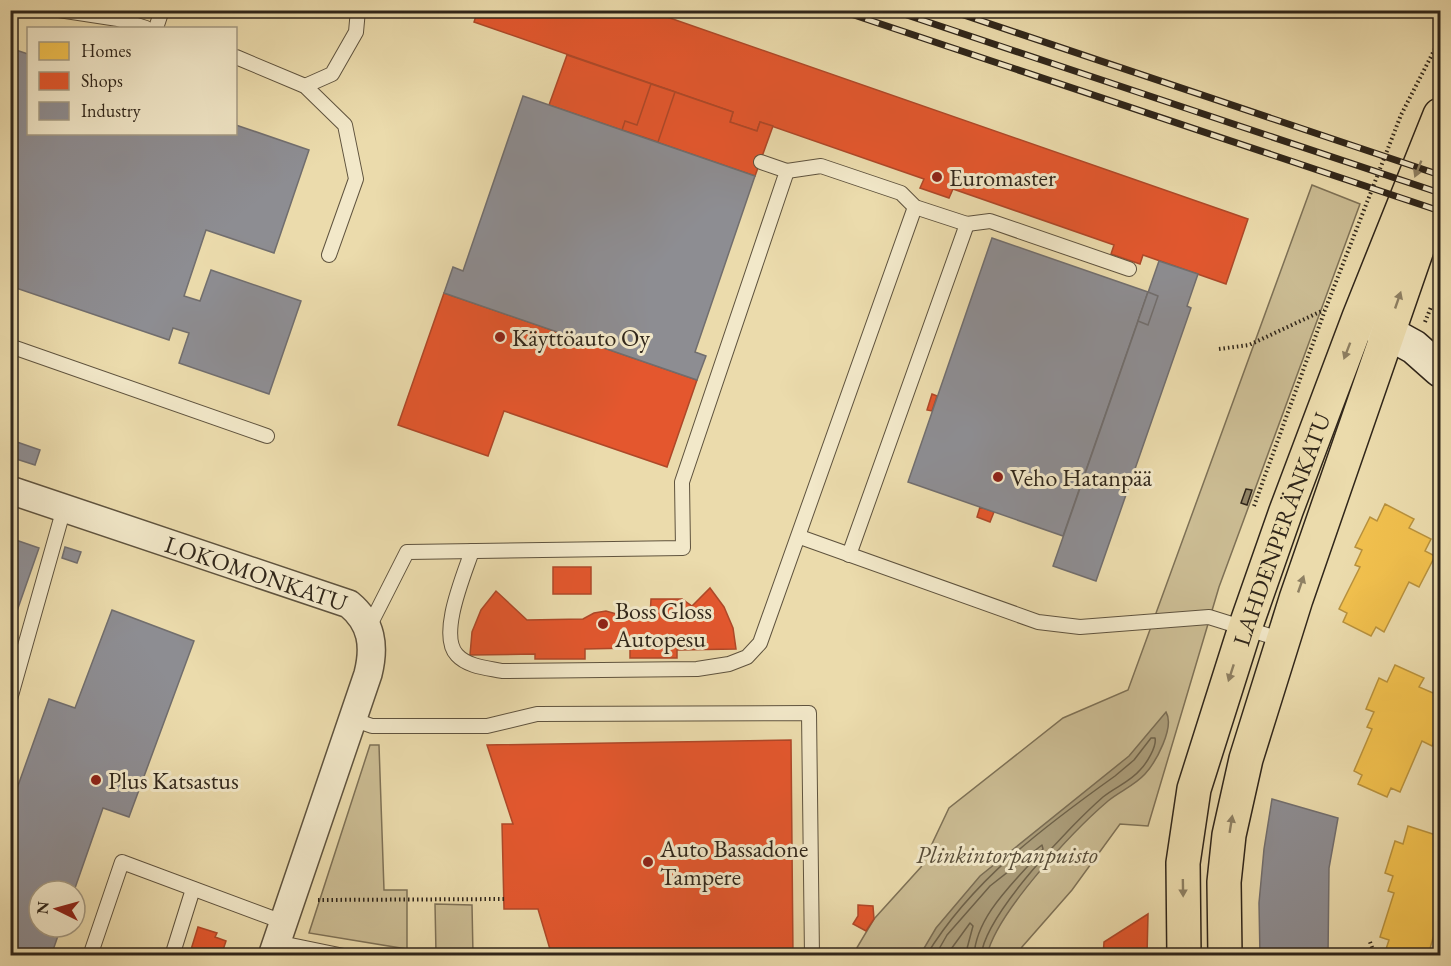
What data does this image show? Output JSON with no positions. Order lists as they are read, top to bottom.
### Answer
{
  "streets": {
    "main road": ["LAHDENPERÄNKATU"],
    "street": ["LOKOMONKATU"]
  },
  "parks": ["Plinkintorpanpuisto"],
  "places": [
    "Euromaster",
    "Käyttöauto Oy",
    "Veho Hatanpää",
    "Boss Gloss Autopesu",
    "Plus Katsastus",
    "Auto Bassadone Tampere"
  ],
  "legend": ["Homes", "Shops", "Industry"],
  "north": "left"
}
